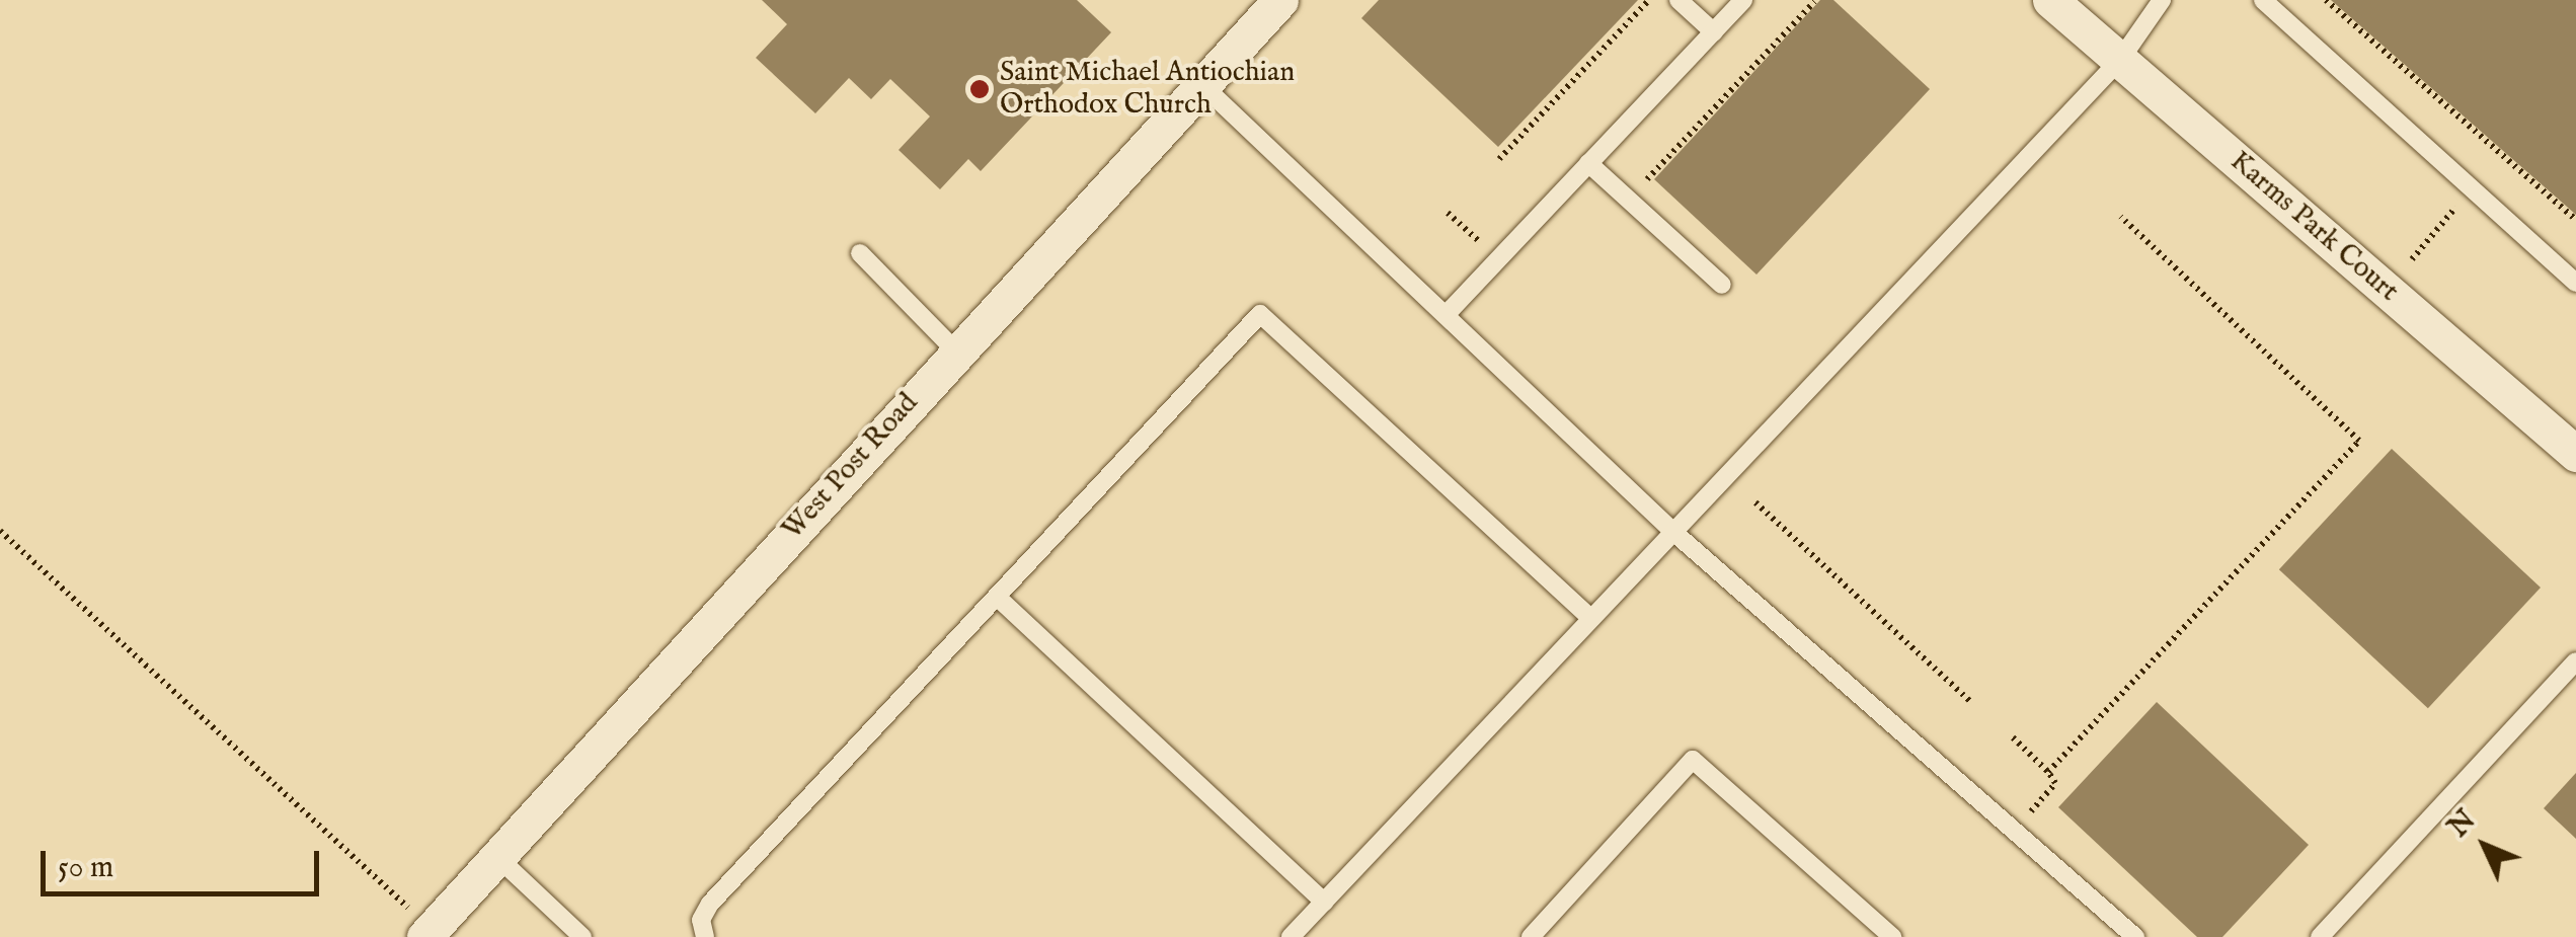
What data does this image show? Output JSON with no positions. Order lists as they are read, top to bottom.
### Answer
{
  "streets": {
    "street": ["Karms Park Court", "West Post Road"]
  },
  "places": ["Saint Michael Antiochian Orthodox Church"],
  "scale_bar": "50 m",
  "north": "top left"
}
